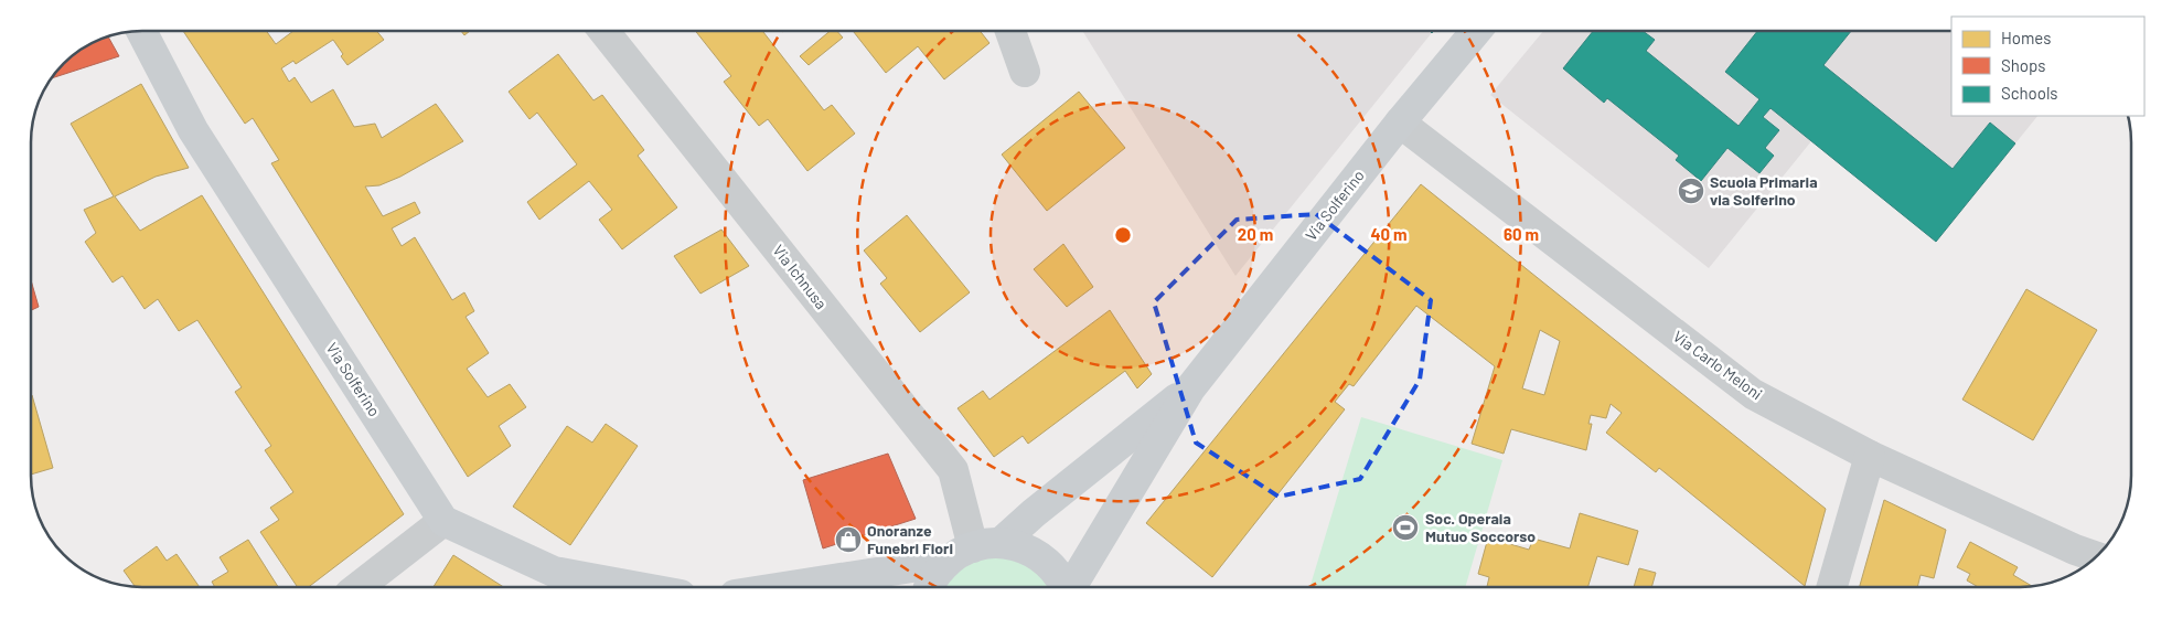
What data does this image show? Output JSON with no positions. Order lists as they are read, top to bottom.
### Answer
{
  "streets": {
    "main road": ["Via Solferino"],
    "street": ["Via Ichnusa", "Via Carlo Meloni"]
  },
  "crossings": [
    ["Via Solferino", "Via Ichnusa"],
    ["Via Solferino", "Via Carlo Meloni"]
  ],
  "places": {
    "school or university": ["Scuola Primaria via Solferino"],
    "sports": ["Soc. Operaia Mutuo Soccorso"],
    "shop": ["Onoranze Funebri Fiori"]
  },
  "legend": ["Homes", "Shops", "Schools"],
  "rings": ["20 m", "40 m", "60 m"]
}
